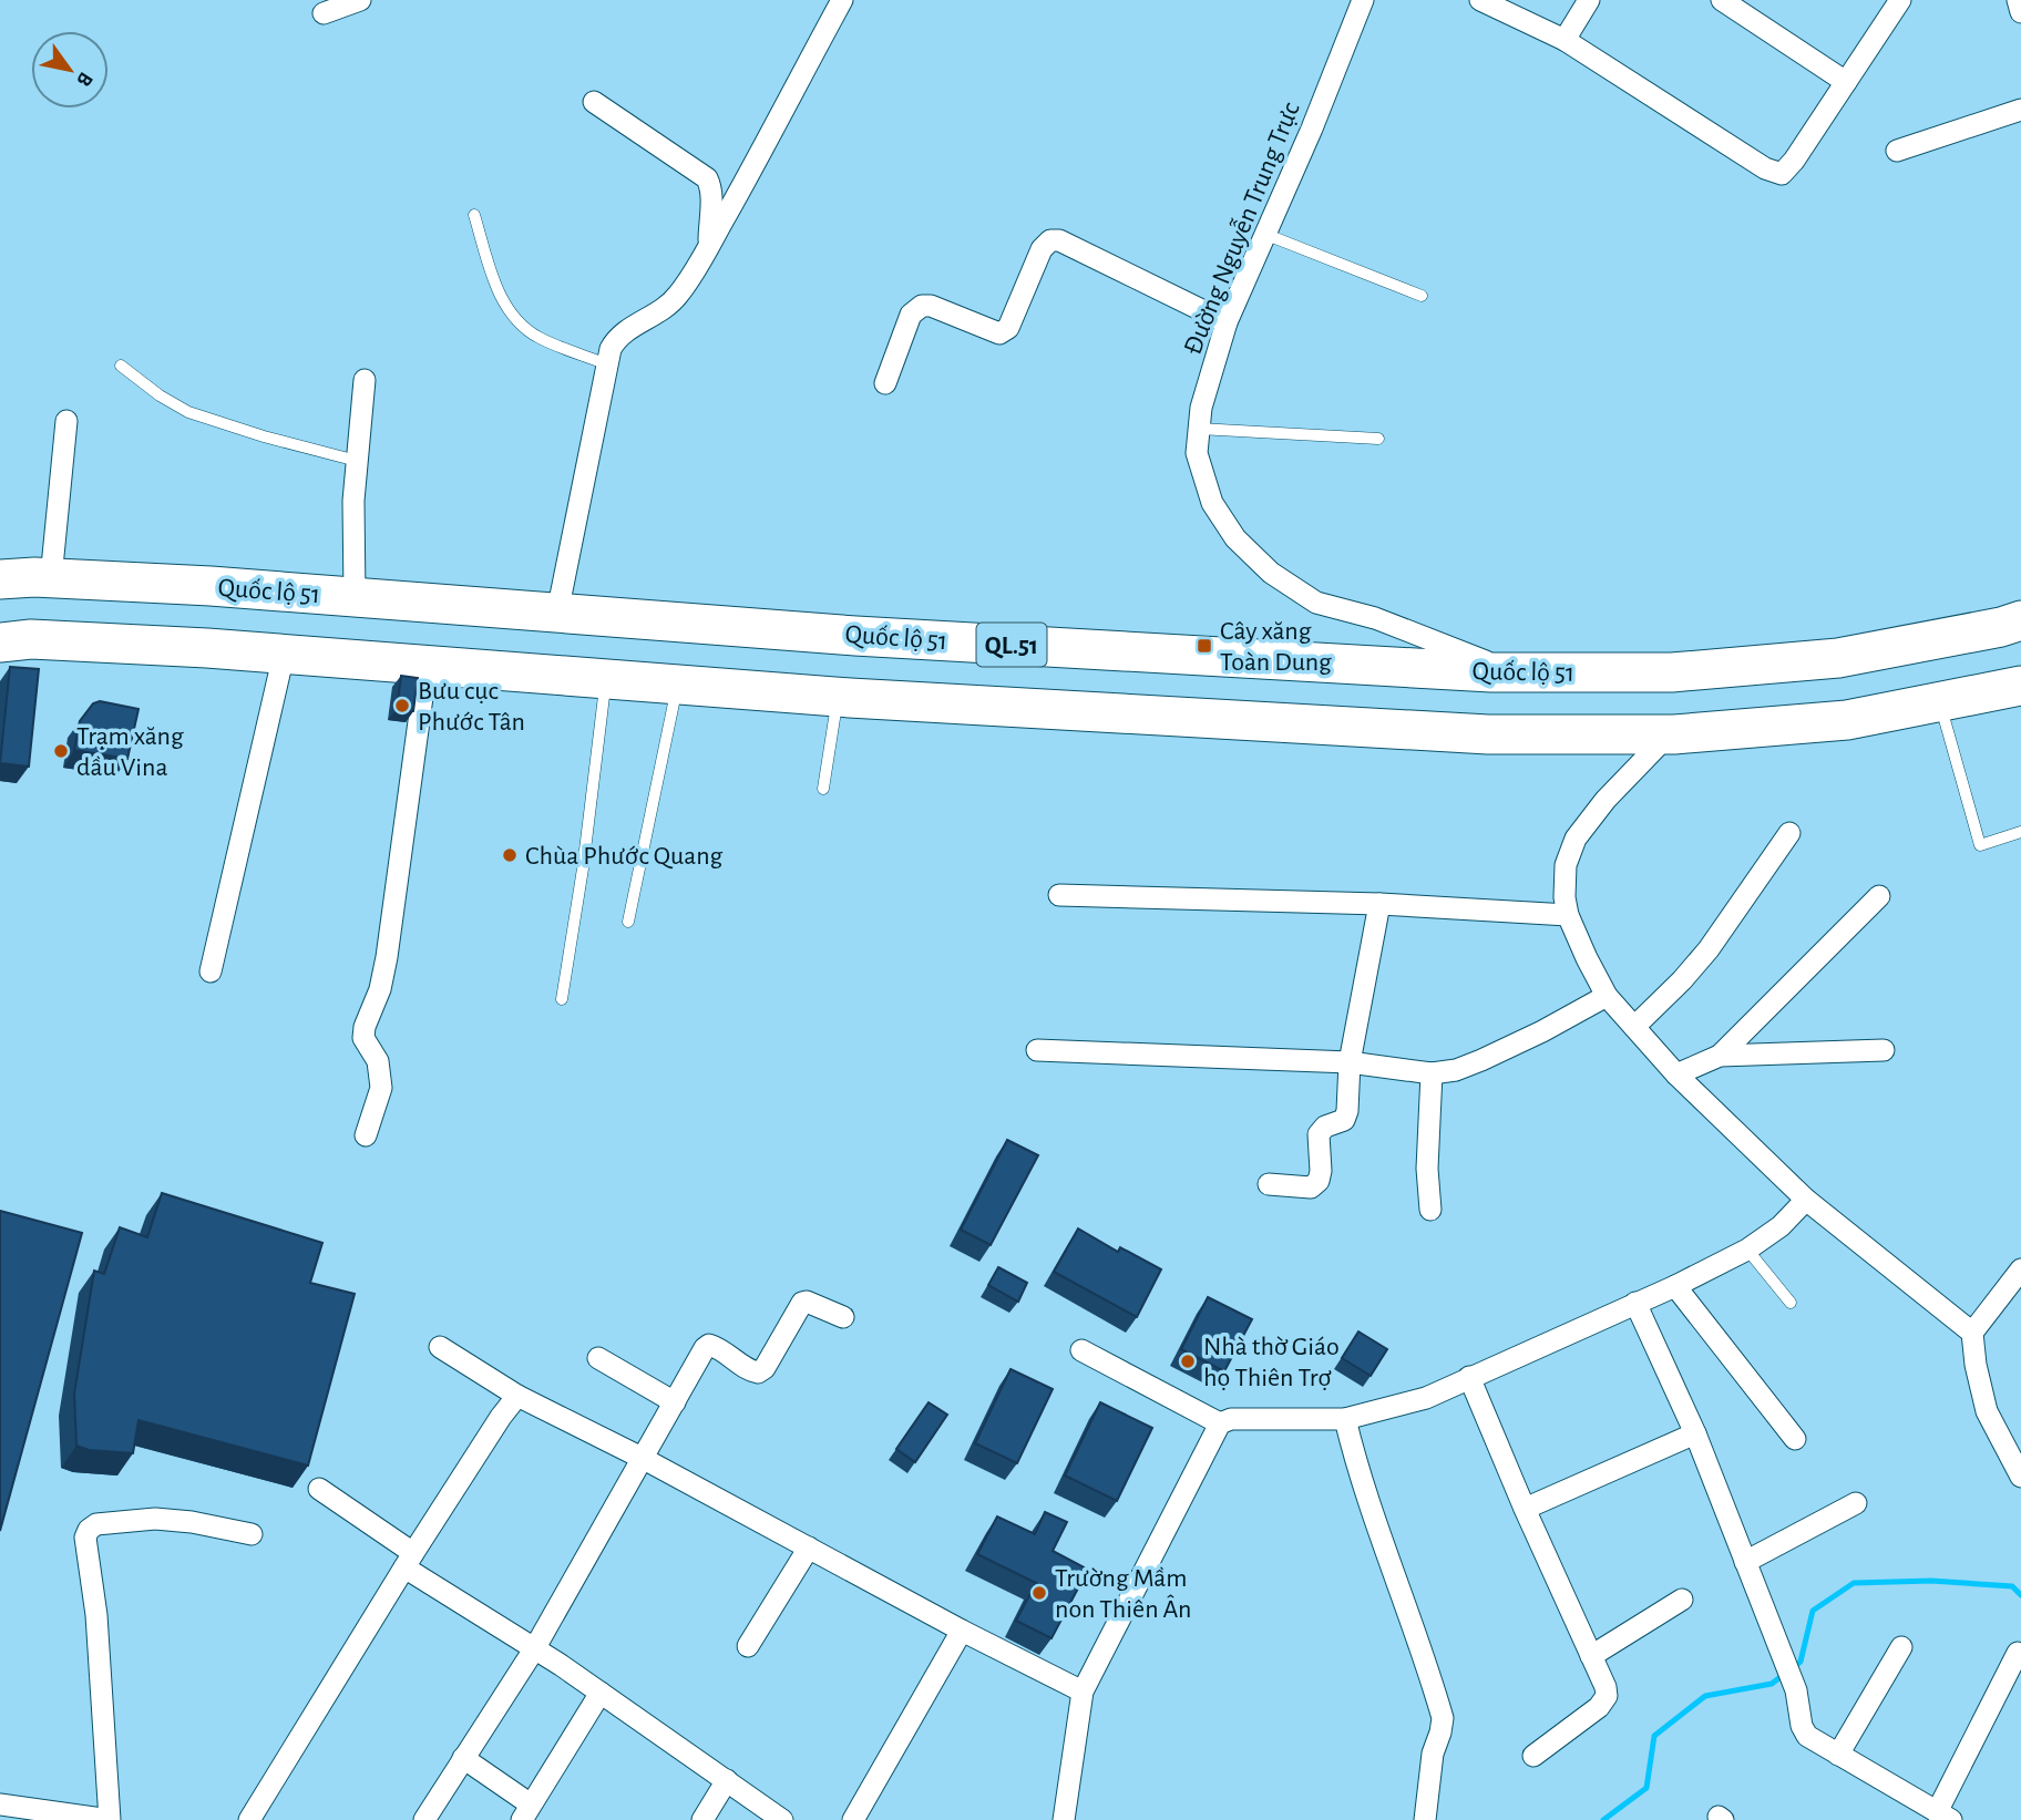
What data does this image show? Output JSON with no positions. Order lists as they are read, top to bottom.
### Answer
{
  "streets": {
    "highway": ["Quốc lộ 51", "QL.51"],
    "street": ["Đường Nguyễn Trung Trực"]
  },
  "crossings": [
    ["Đường Nguyễn Trung Trực", "Quốc lộ 51"]
  ],
  "places": {
    "transit": ["Cây xăng Toàn Dung"],
    "other": [
      "Bưu cục Phước Tân",
      "Trạm xăng dầu Vina",
      "Chùa Phước Quang",
      "Nhà thờ Giáo họ Thiên Trợ",
      "Trường Mầm non Thiên Ân"
    ]
  },
  "north": "bottom right"
}
